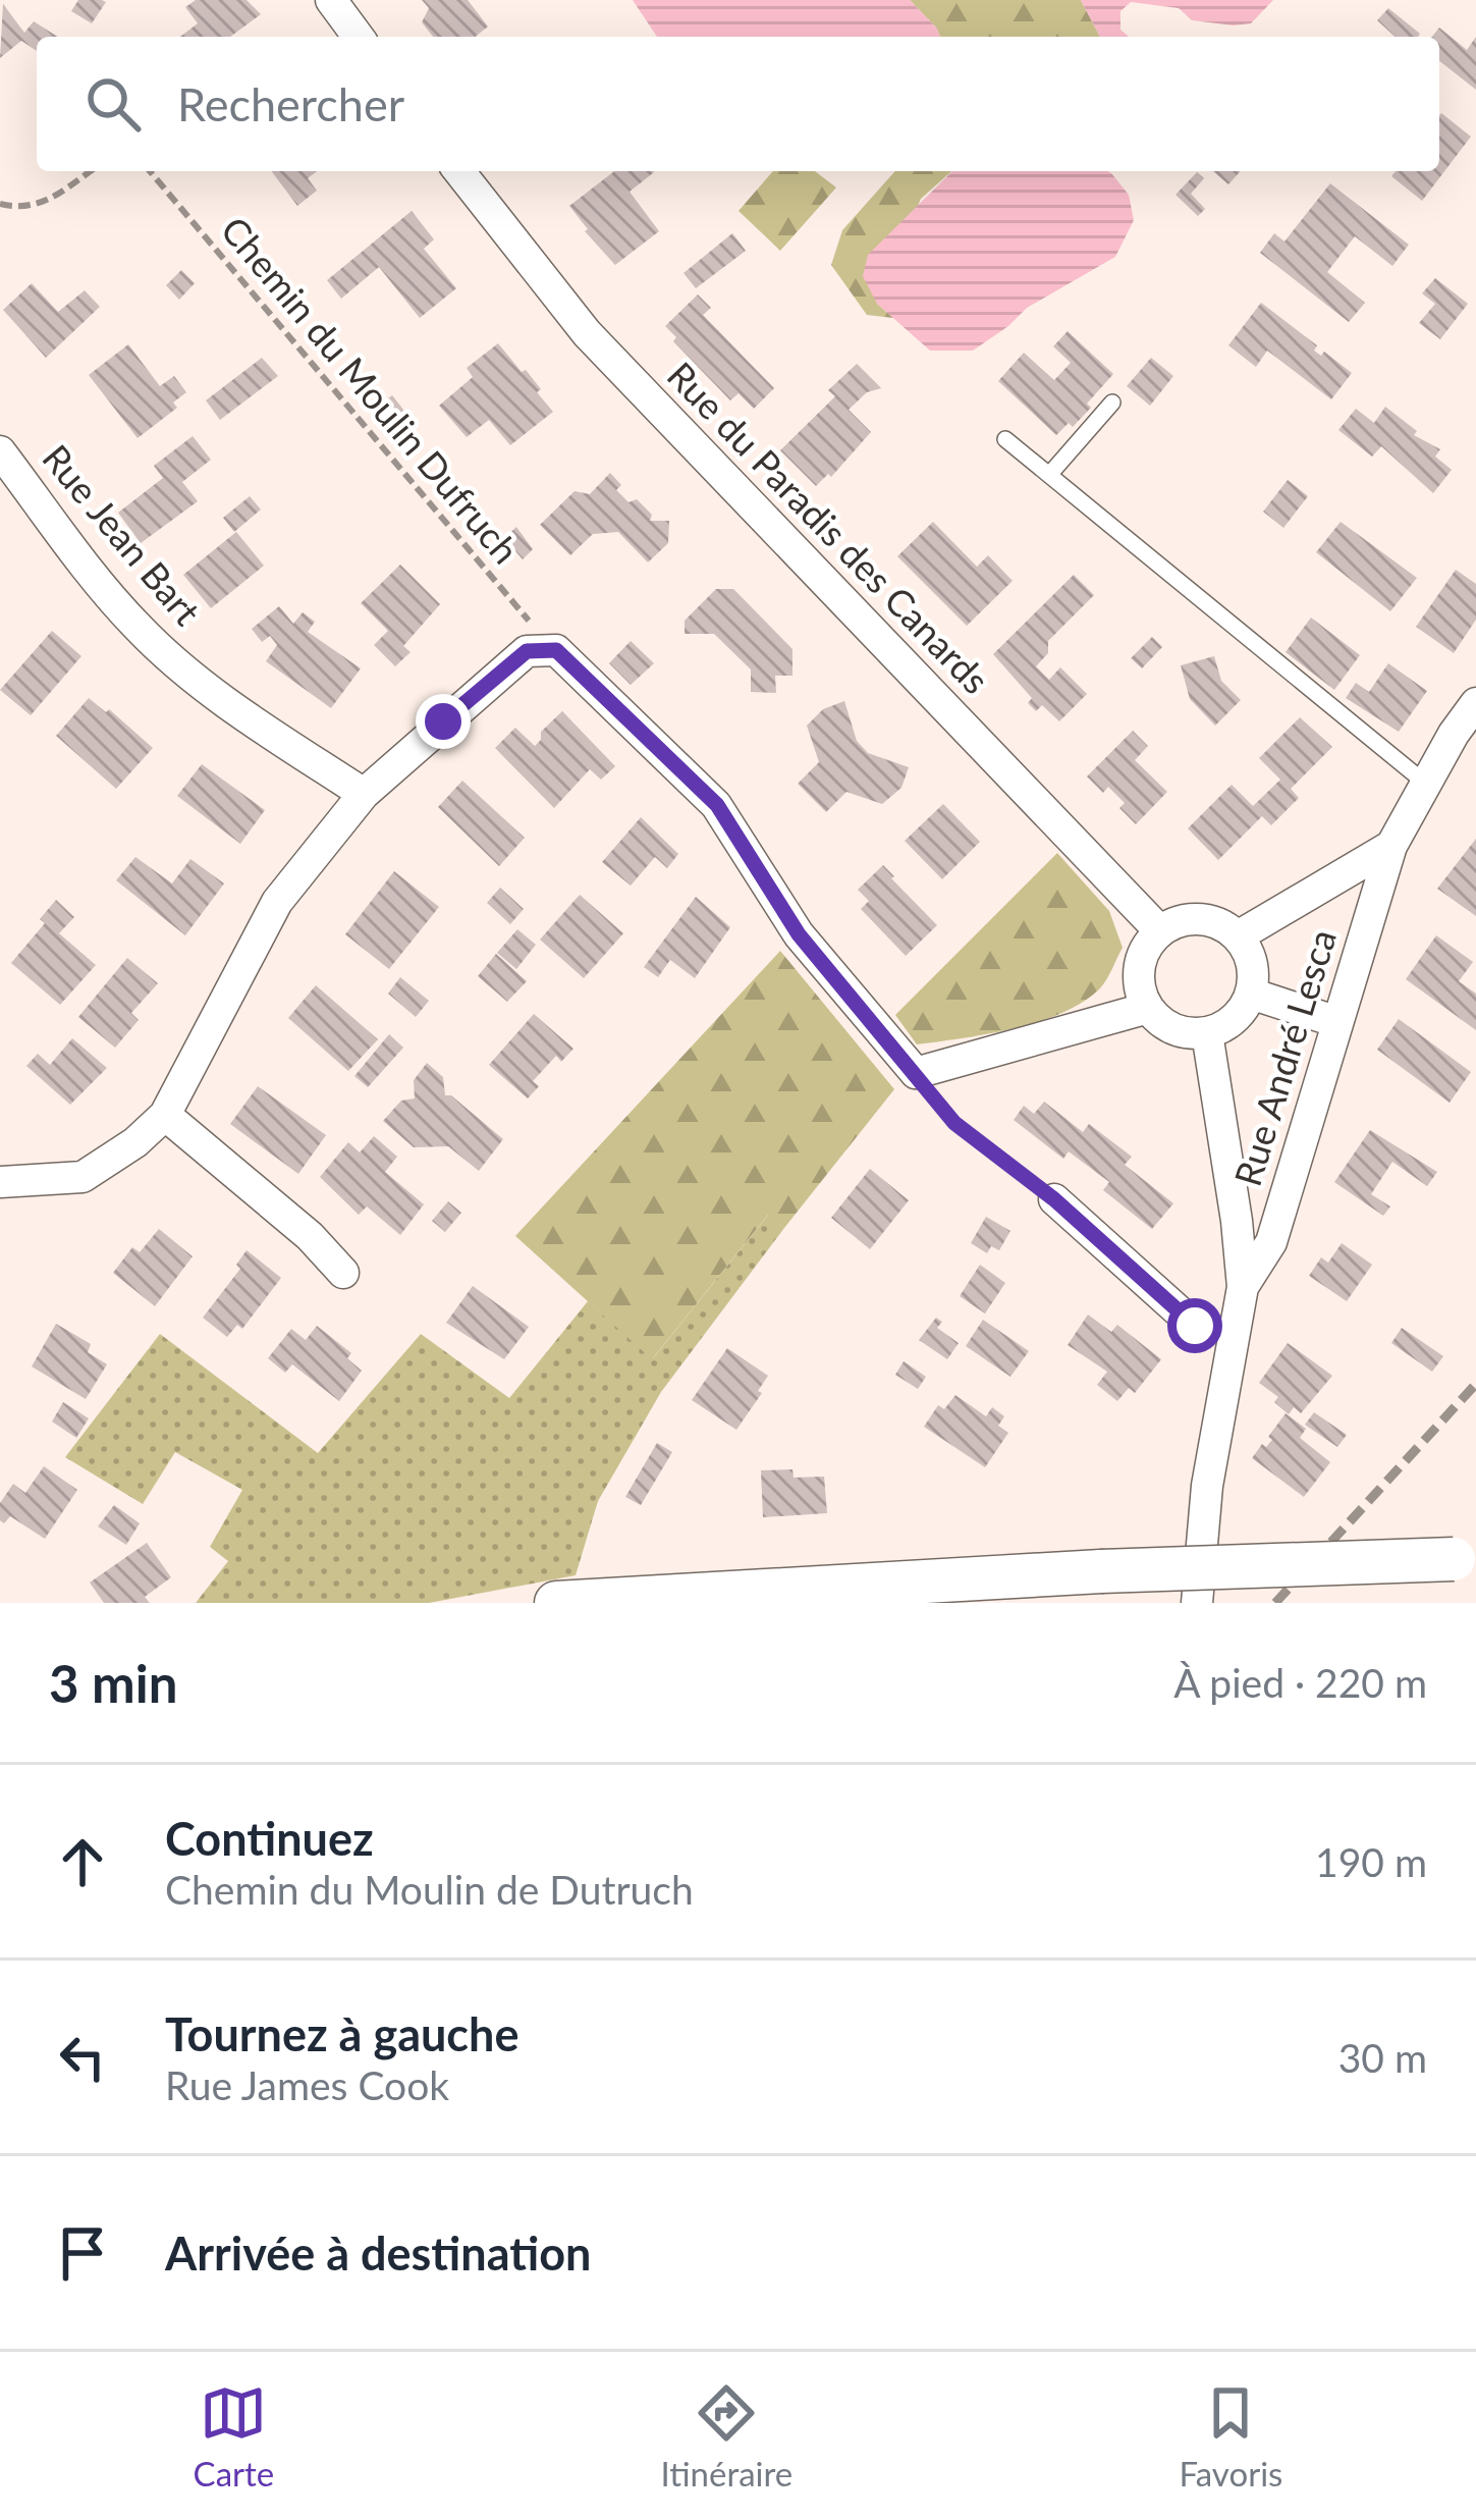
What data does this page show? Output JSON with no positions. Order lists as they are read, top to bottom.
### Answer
{
  "streets": {
    "street": ["Rue du Paradis des Canards", "Rue Jean Bart", "Rue André Lesca"],
    "path": ["Chemin du Moulin Dufruch"]
  },
  "crossings": [
    ["Rue du Paradis des Canards", "Rue André Lesca"]
  ],
  "page": {
    "search": "Rechercher",
    "heading": ["3 min", "À pied · 220 m"],
    "list": [
      ["Continuez", "Chemin du Moulin de Dutruch", "190 m"],
      ["Tournez à gauche", "Rue James Cook", "30 m"],
      "Arrivée à destination"
    ],
    "nav": ["Carte", "Itinéraire", "Favoris"]
  }
}
